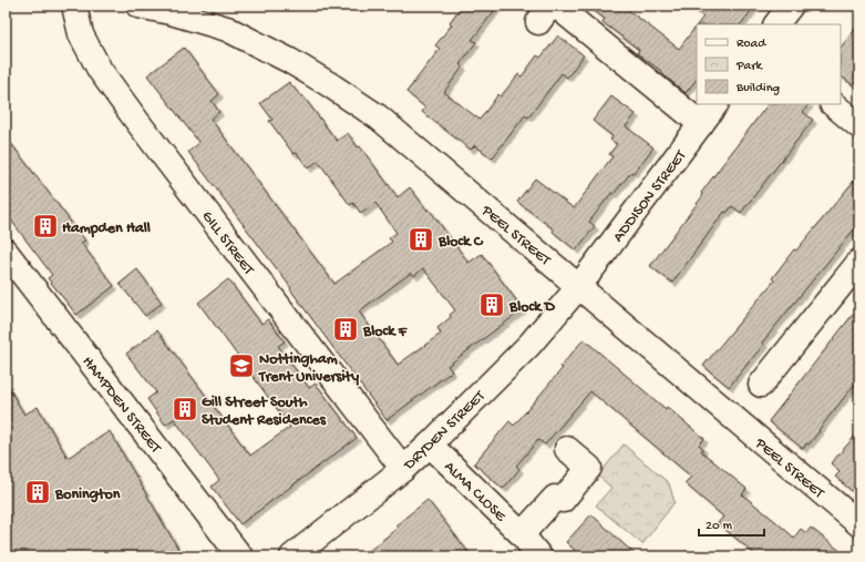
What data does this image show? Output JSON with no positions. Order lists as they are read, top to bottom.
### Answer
{
  "streets": {
    "street": [
      "ADDISON STREET",
      "PEEL STREET",
      "GILL STREET",
      "HAMPDEN STREET",
      "DRYDEN STREET",
      "ALMA CLOSE"
    ]
  },
  "crossings": [
    ["ADDISON STREET", "PEEL STREET"],
    ["ADDISON STREET", "DRYDEN STREET"],
    ["PEEL STREET", "DRYDEN STREET"],
    ["GILL STREET", "DRYDEN STREET"],
    ["DRYDEN STREET", "ALMA CLOSE"]
  ],
  "places": {
    "building": [
      "Hampden Hall",
      "Block C",
      "Block D",
      "Block F",
      "Gill Street South Student Residences",
      "Bonington"
    ],
    "school or university": ["Nottingham Trent University"]
  },
  "legend": ["Road", "Park", "Building"],
  "scale_bar": "20 m"
}
